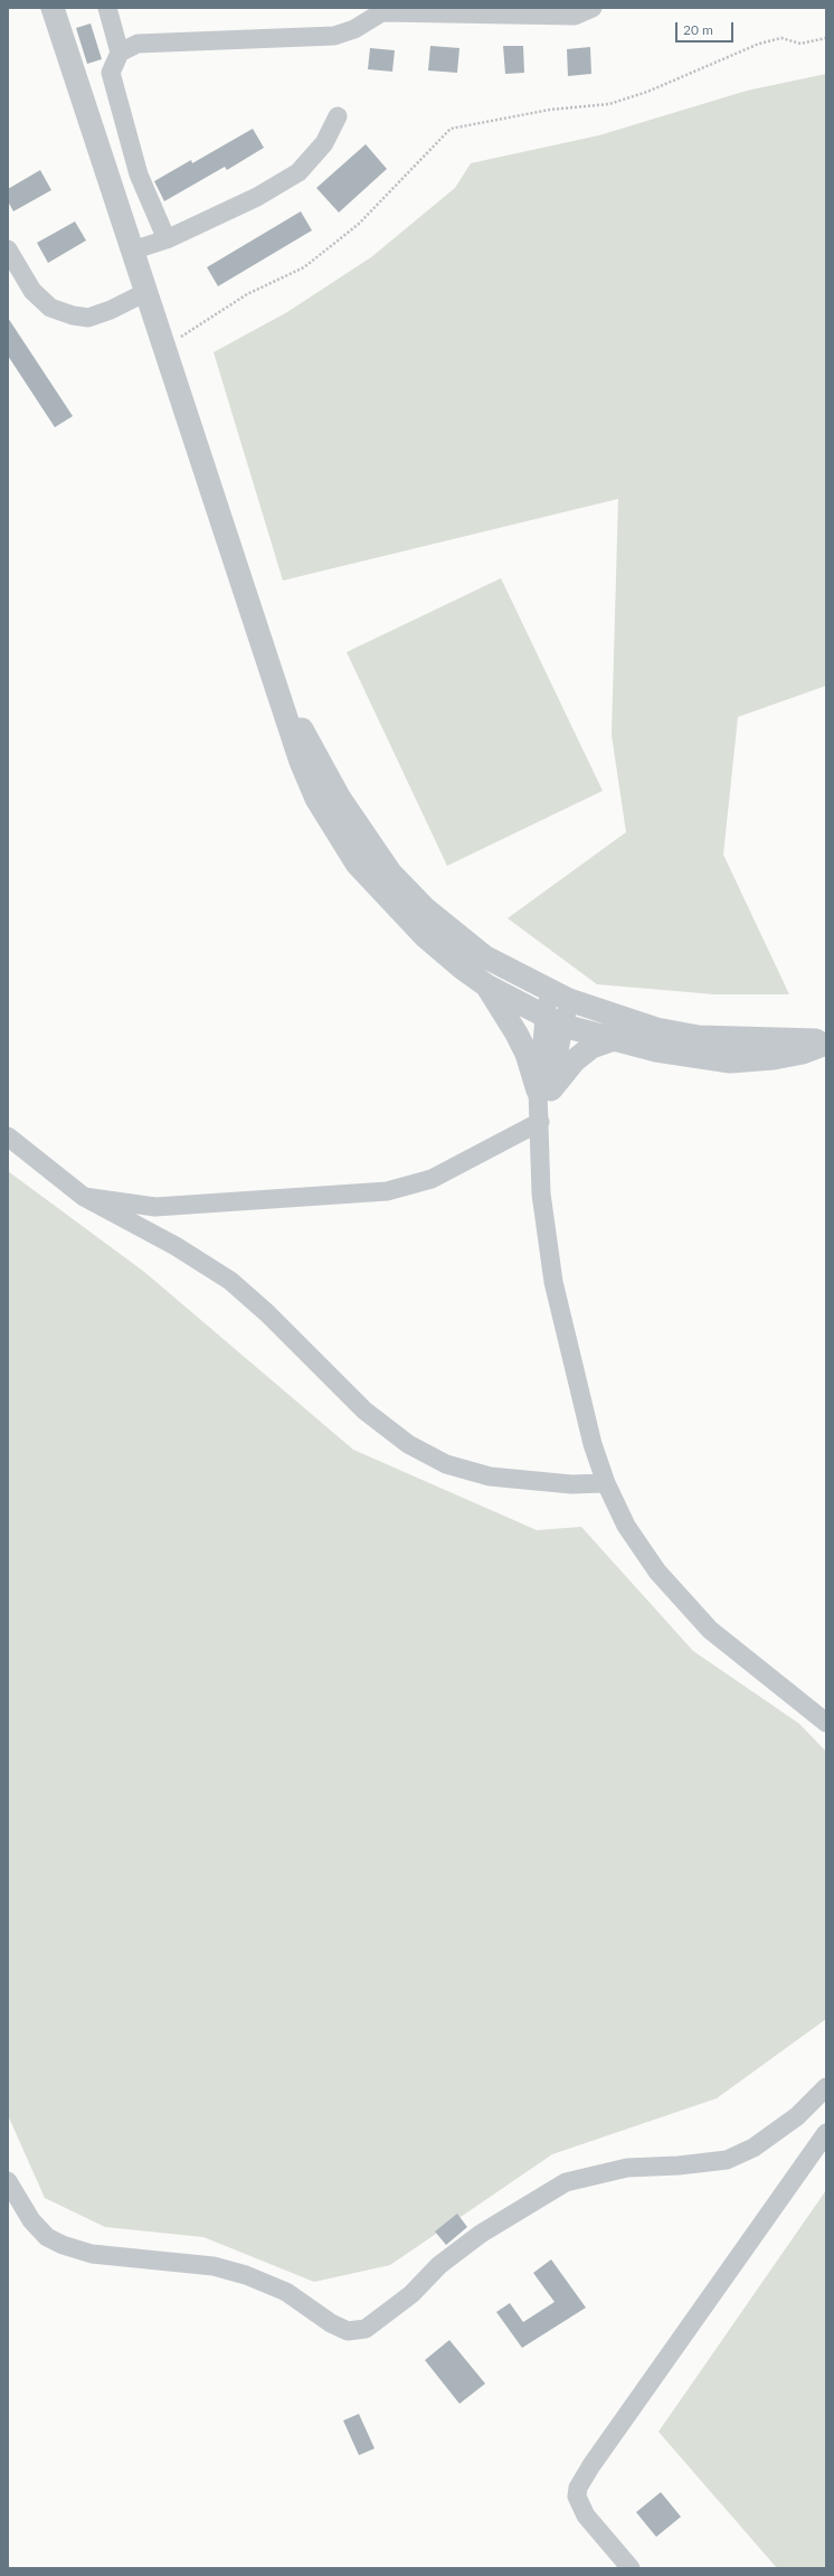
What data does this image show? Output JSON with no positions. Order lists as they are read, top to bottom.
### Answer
{
  "scale_bar": "20 m"
}
